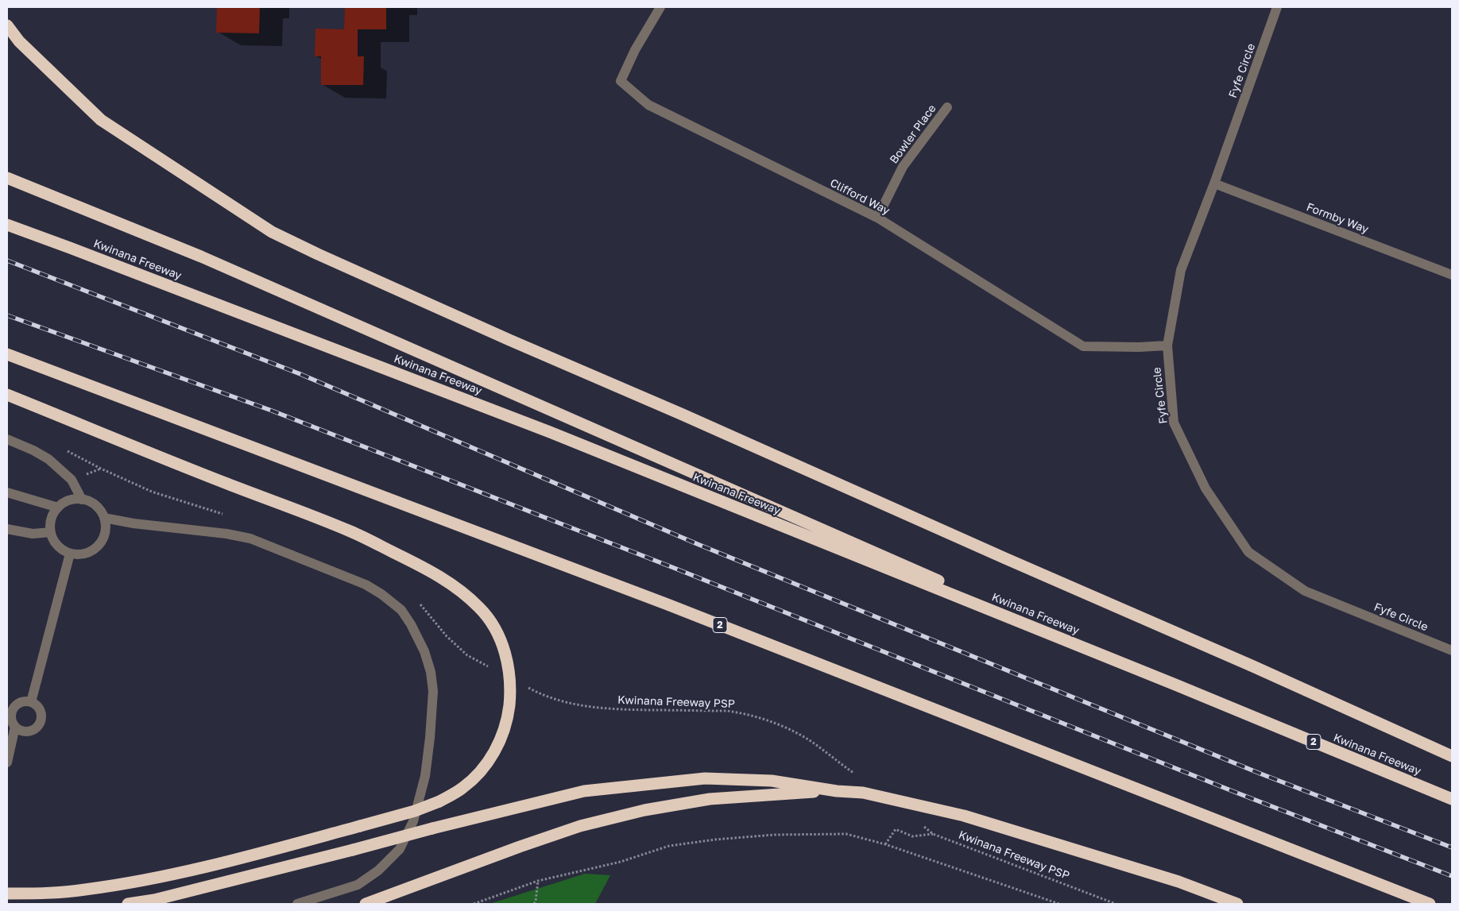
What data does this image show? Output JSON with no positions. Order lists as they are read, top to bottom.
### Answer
{
  "streets": {
    "highway": ["Kwinana Freeway", "2"],
    "street": [
      "Fyfe Circle",
      "Bowler Place",
      "Clifford Way",
      "Formby Way"
    ],
    "path": ["Kwinana Freeway PSP"]
  },
  "crossings": [
    ["Fyfe Circle", "Clifford Way"],
    ["Fyfe Circle", "Formby Way"],
    ["Bowler Place", "Clifford Way"]
  ]
}
